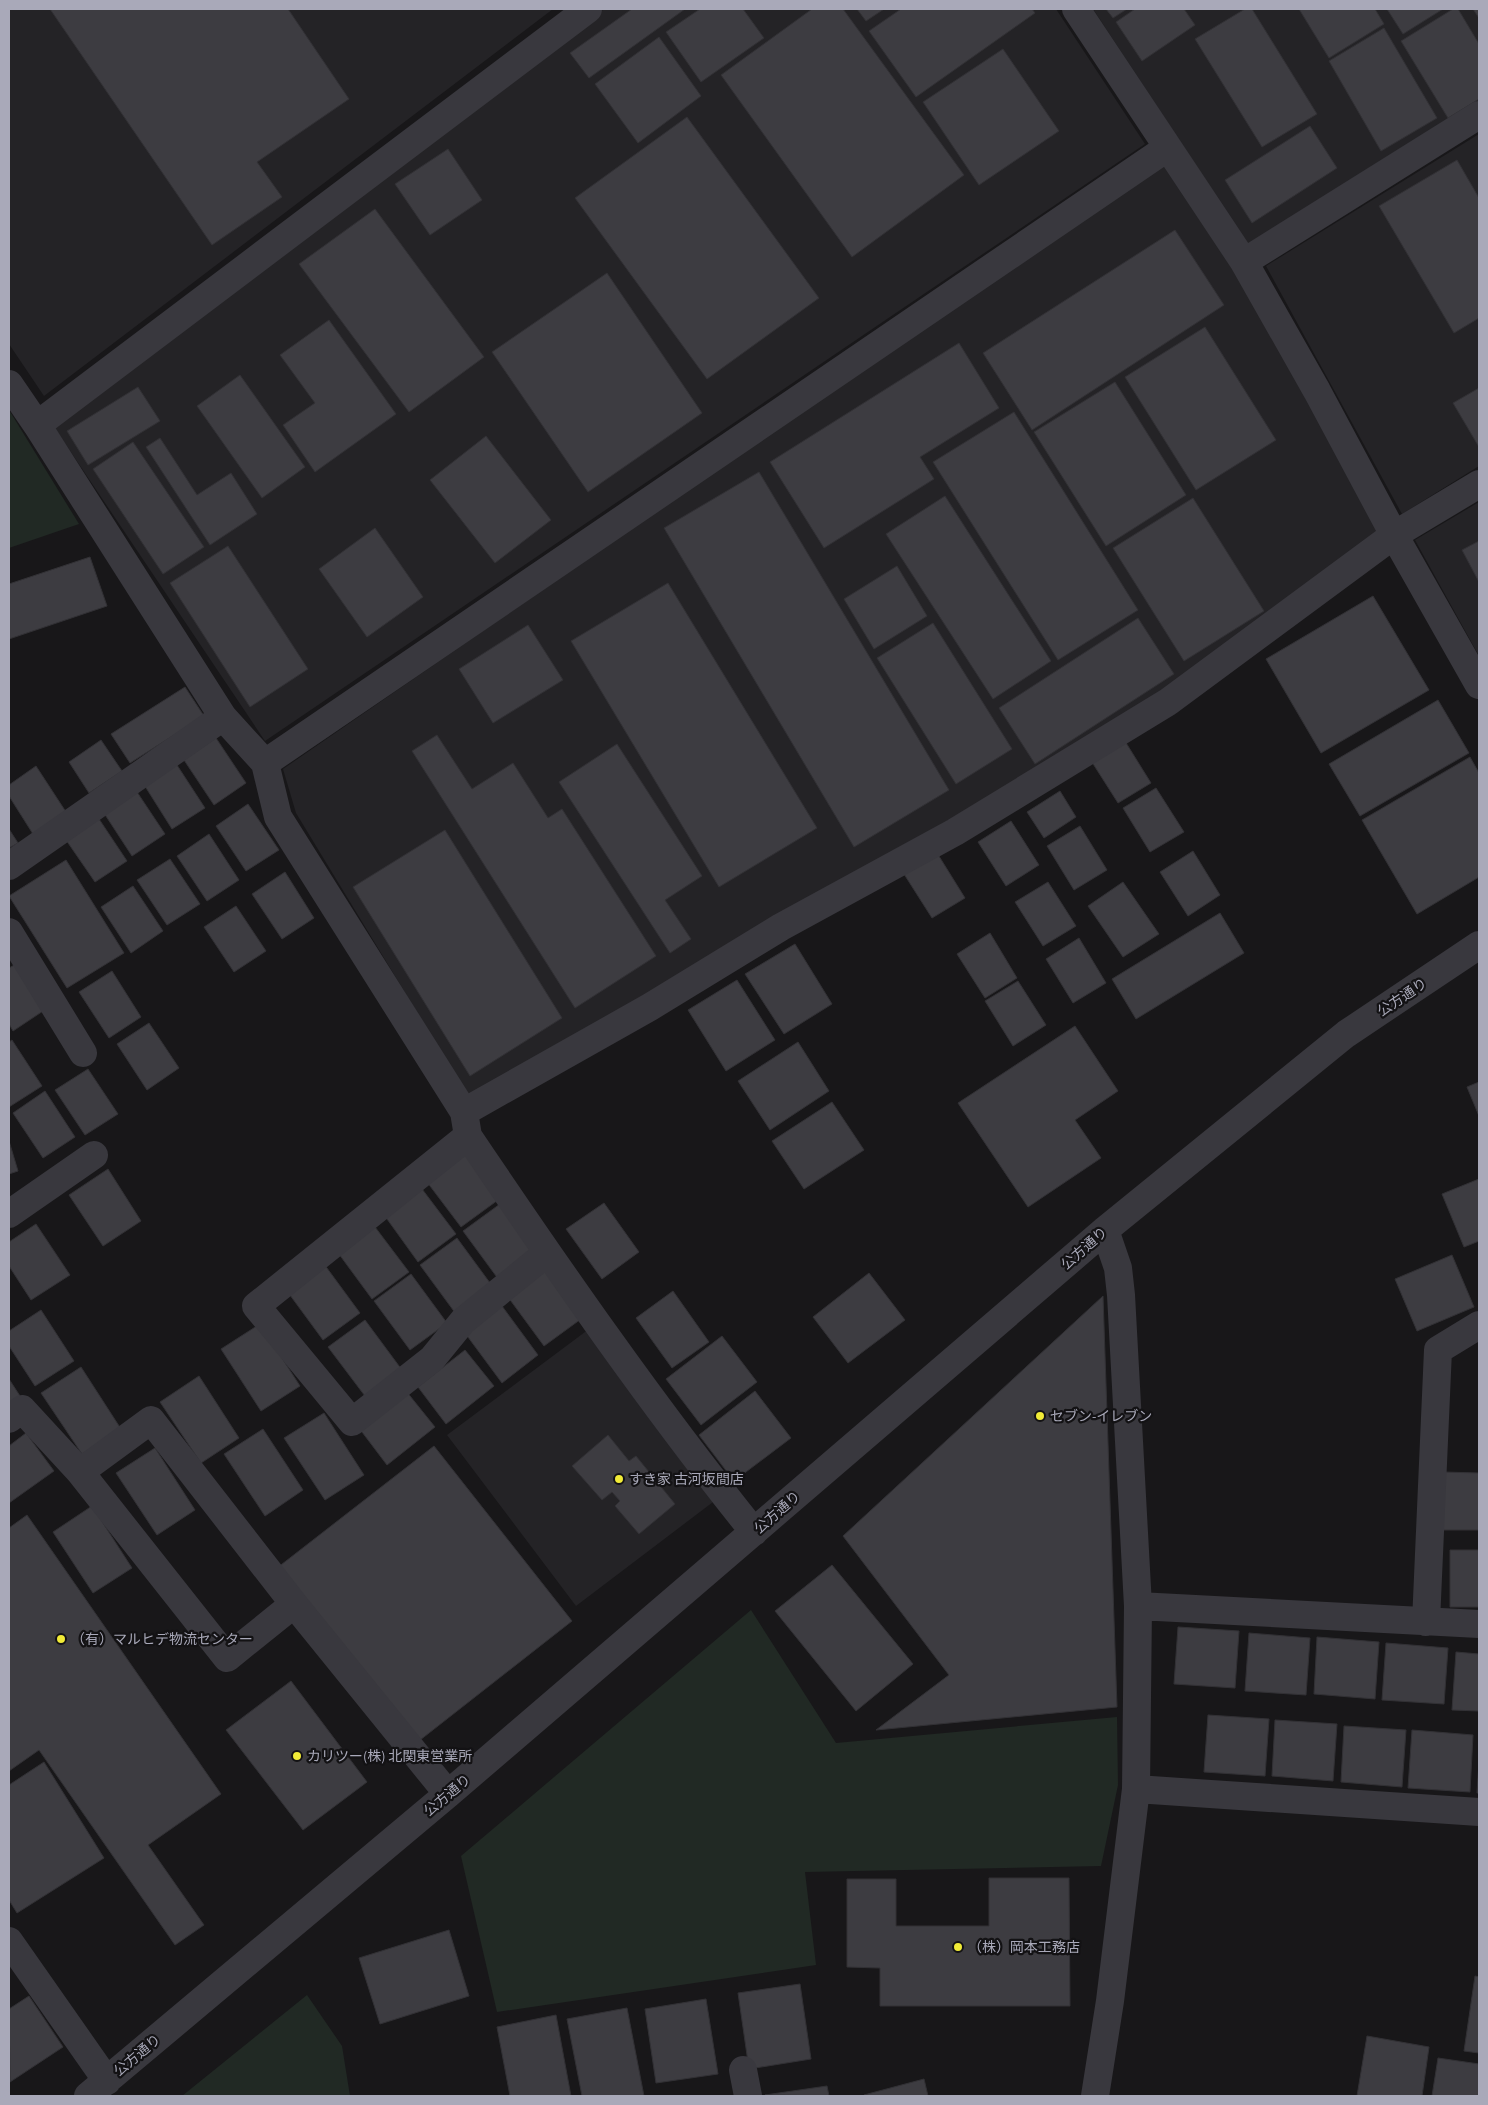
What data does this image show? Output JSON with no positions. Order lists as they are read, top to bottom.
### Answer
{
  "streets": {
    "street": ["公方通り"]
  },
  "places": [
    "セブン-イレブン",
    "すき家 古河坂間店",
    "（有）マルヒデ物流センター",
    "カリツー(株) 北関東営業所",
    "（株）岡本工務店"
  ]
}
